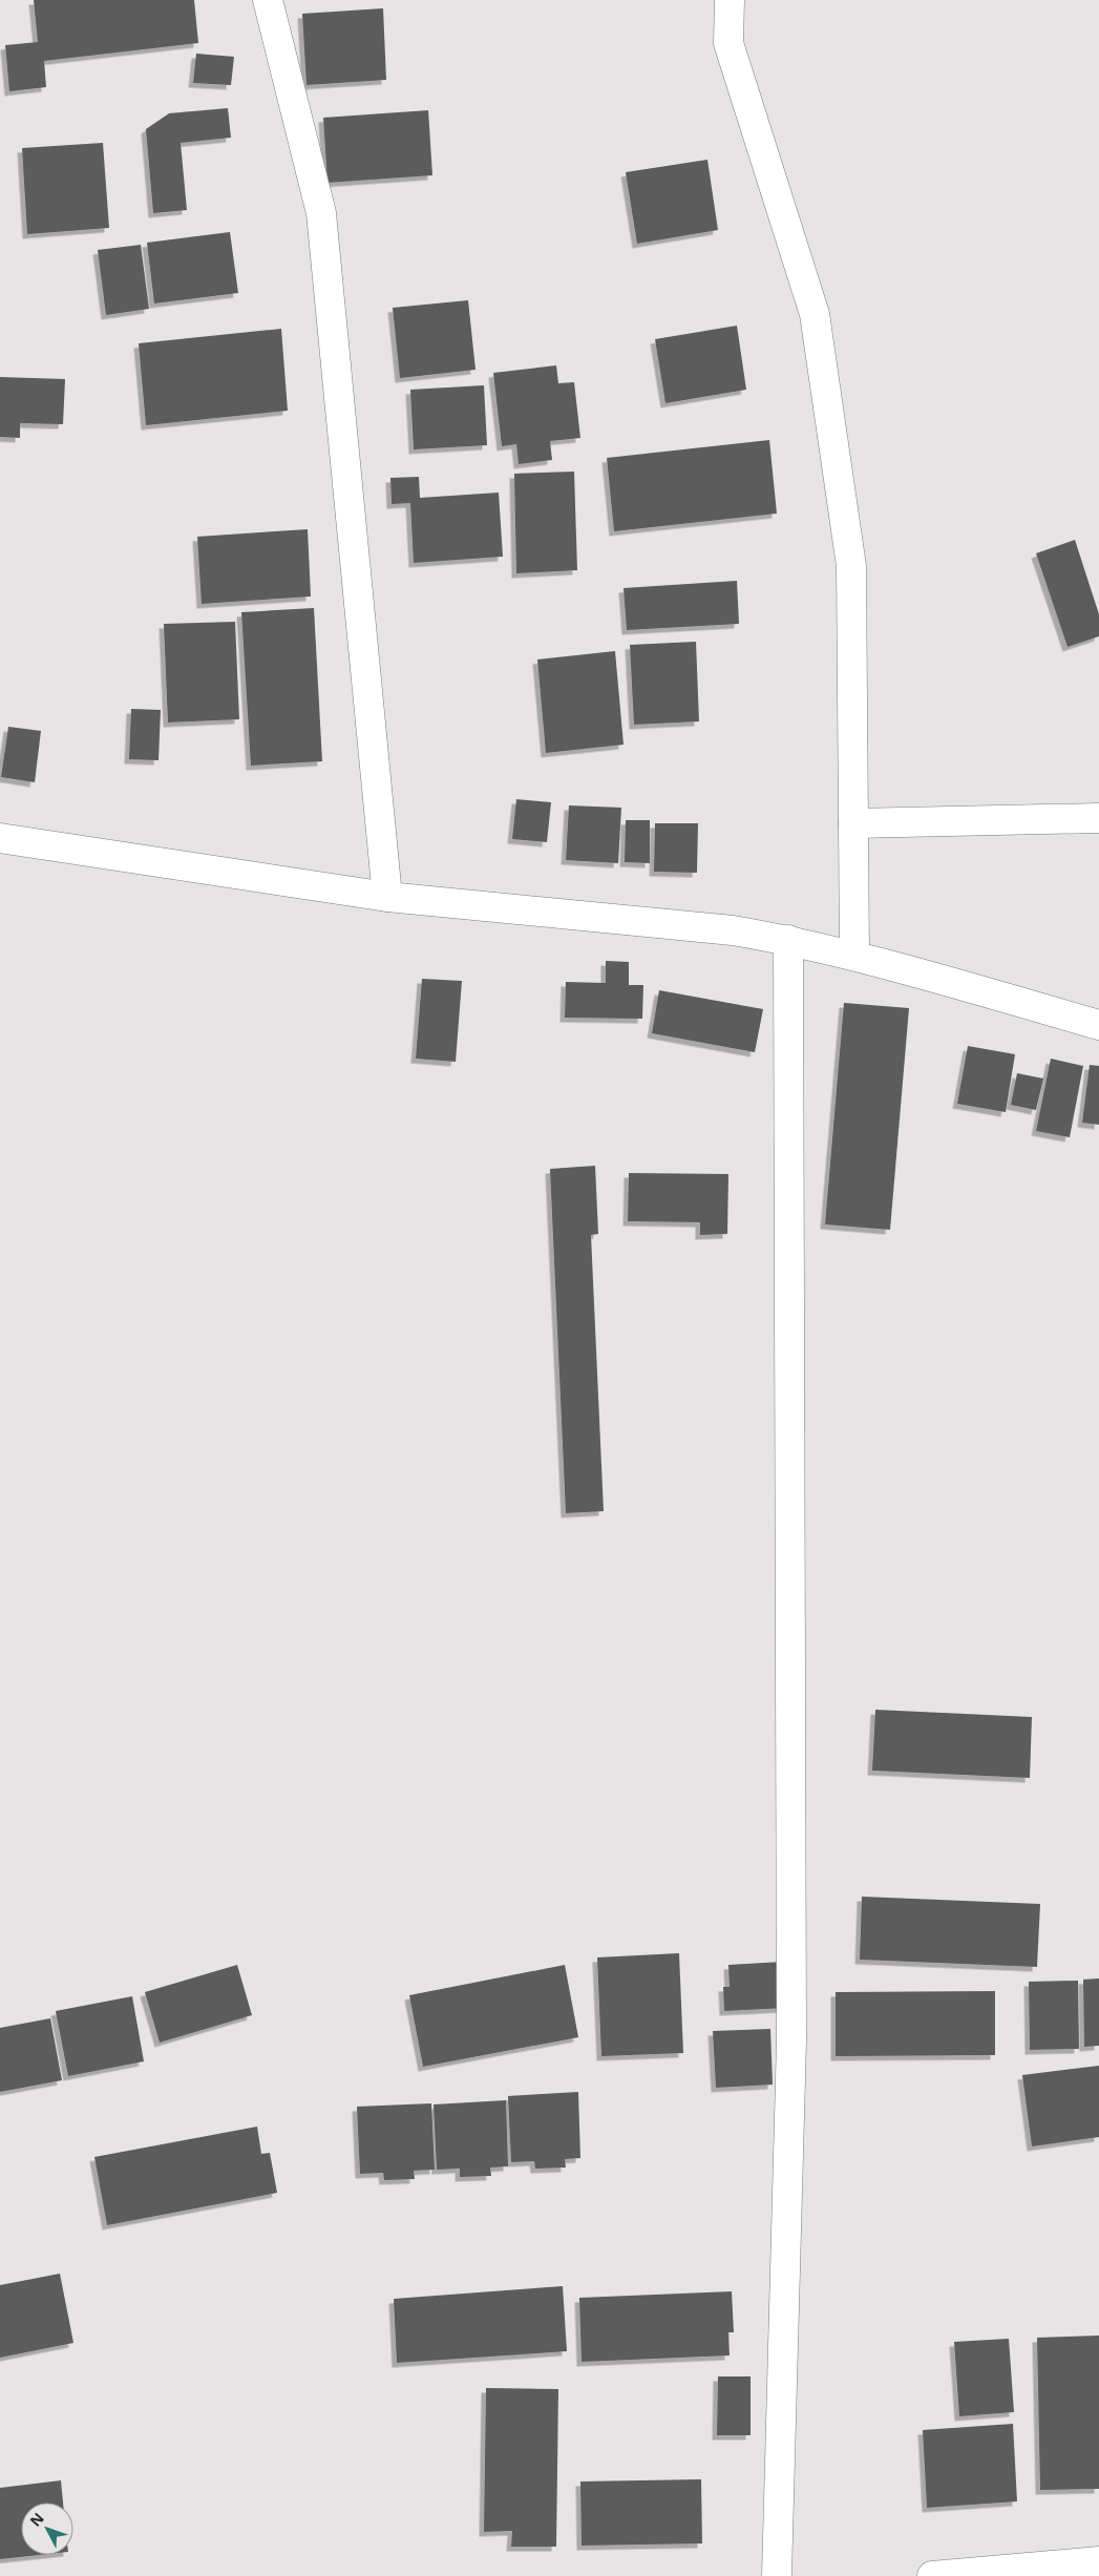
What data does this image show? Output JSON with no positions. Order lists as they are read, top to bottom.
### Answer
{
  "north": "top left"
}
